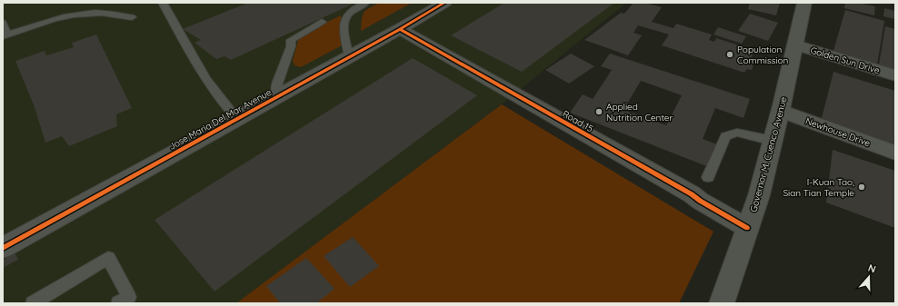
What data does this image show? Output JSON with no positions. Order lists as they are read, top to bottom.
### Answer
{
  "streets": {
    "street": [
      "Golden Sun Drive",
      "Jose Maria Del Mar Avenue",
      "Road 15",
      "Newhouse Drive",
      "Governor M. Cuenco Avenue"
    ]
  },
  "crossings": [
    ["Golden Sun Drive", "Governor M. Cuenco Avenue"],
    ["Jose Maria Del Mar Avenue", "Road 15"],
    ["Road 15", "Governor M. Cuenco Avenue"],
    ["Newhouse Drive", "Governor M. Cuenco Avenue"]
  ],
  "places": ["Population Commission", "Applied Nutrition Center", "I-Kuan Tao, Sian Tian Temple"],
  "north": "top"
}
